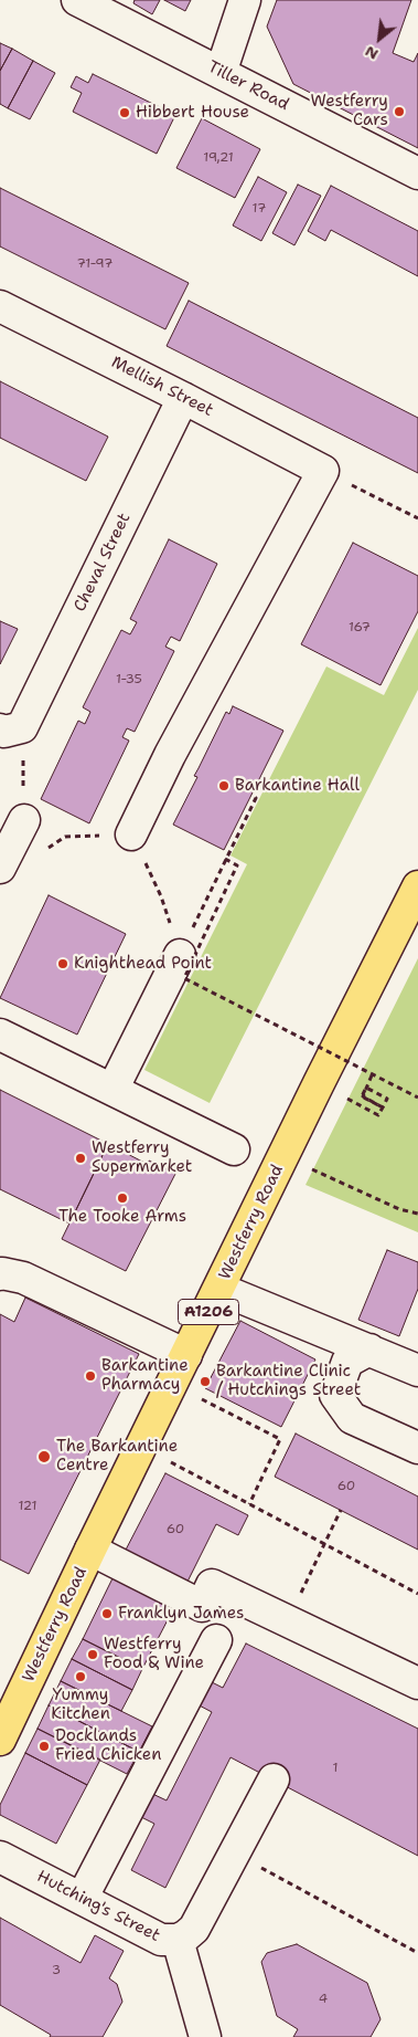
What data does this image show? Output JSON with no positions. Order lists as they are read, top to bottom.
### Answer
{
  "streets": {
    "main road": ["Westferry Road", "A1206"],
    "street": [
      "Tiller Road",
      "Mellish Street",
      "Cheval Street",
      "Hutching's Street"
    ]
  },
  "crossings": [
    ["Mellish Street", "Cheval Street"]
  ],
  "places": [
    "Westferry Cars",
    "Hibbert House",
    "Barkantine Hall",
    "Knighthead Point",
    "Westferry Supermarket",
    "The Tooke Arms",
    "Barkantine Pharmacy",
    "Barkantine Clinic / Hutchings Street",
    "The Barkantine Centre",
    "Franklyn James",
    "Westferry Food & Wine",
    "Yummy Kitchen",
    "Docklands Fried Chicken"
  ],
  "house_numbers": [
    "19,21",
    "17",
    "71-97",
    "167",
    "1-35",
    "60",
    "121",
    "60",
    "1",
    "3",
    "4"
  ],
  "north": "bottom left"
}
